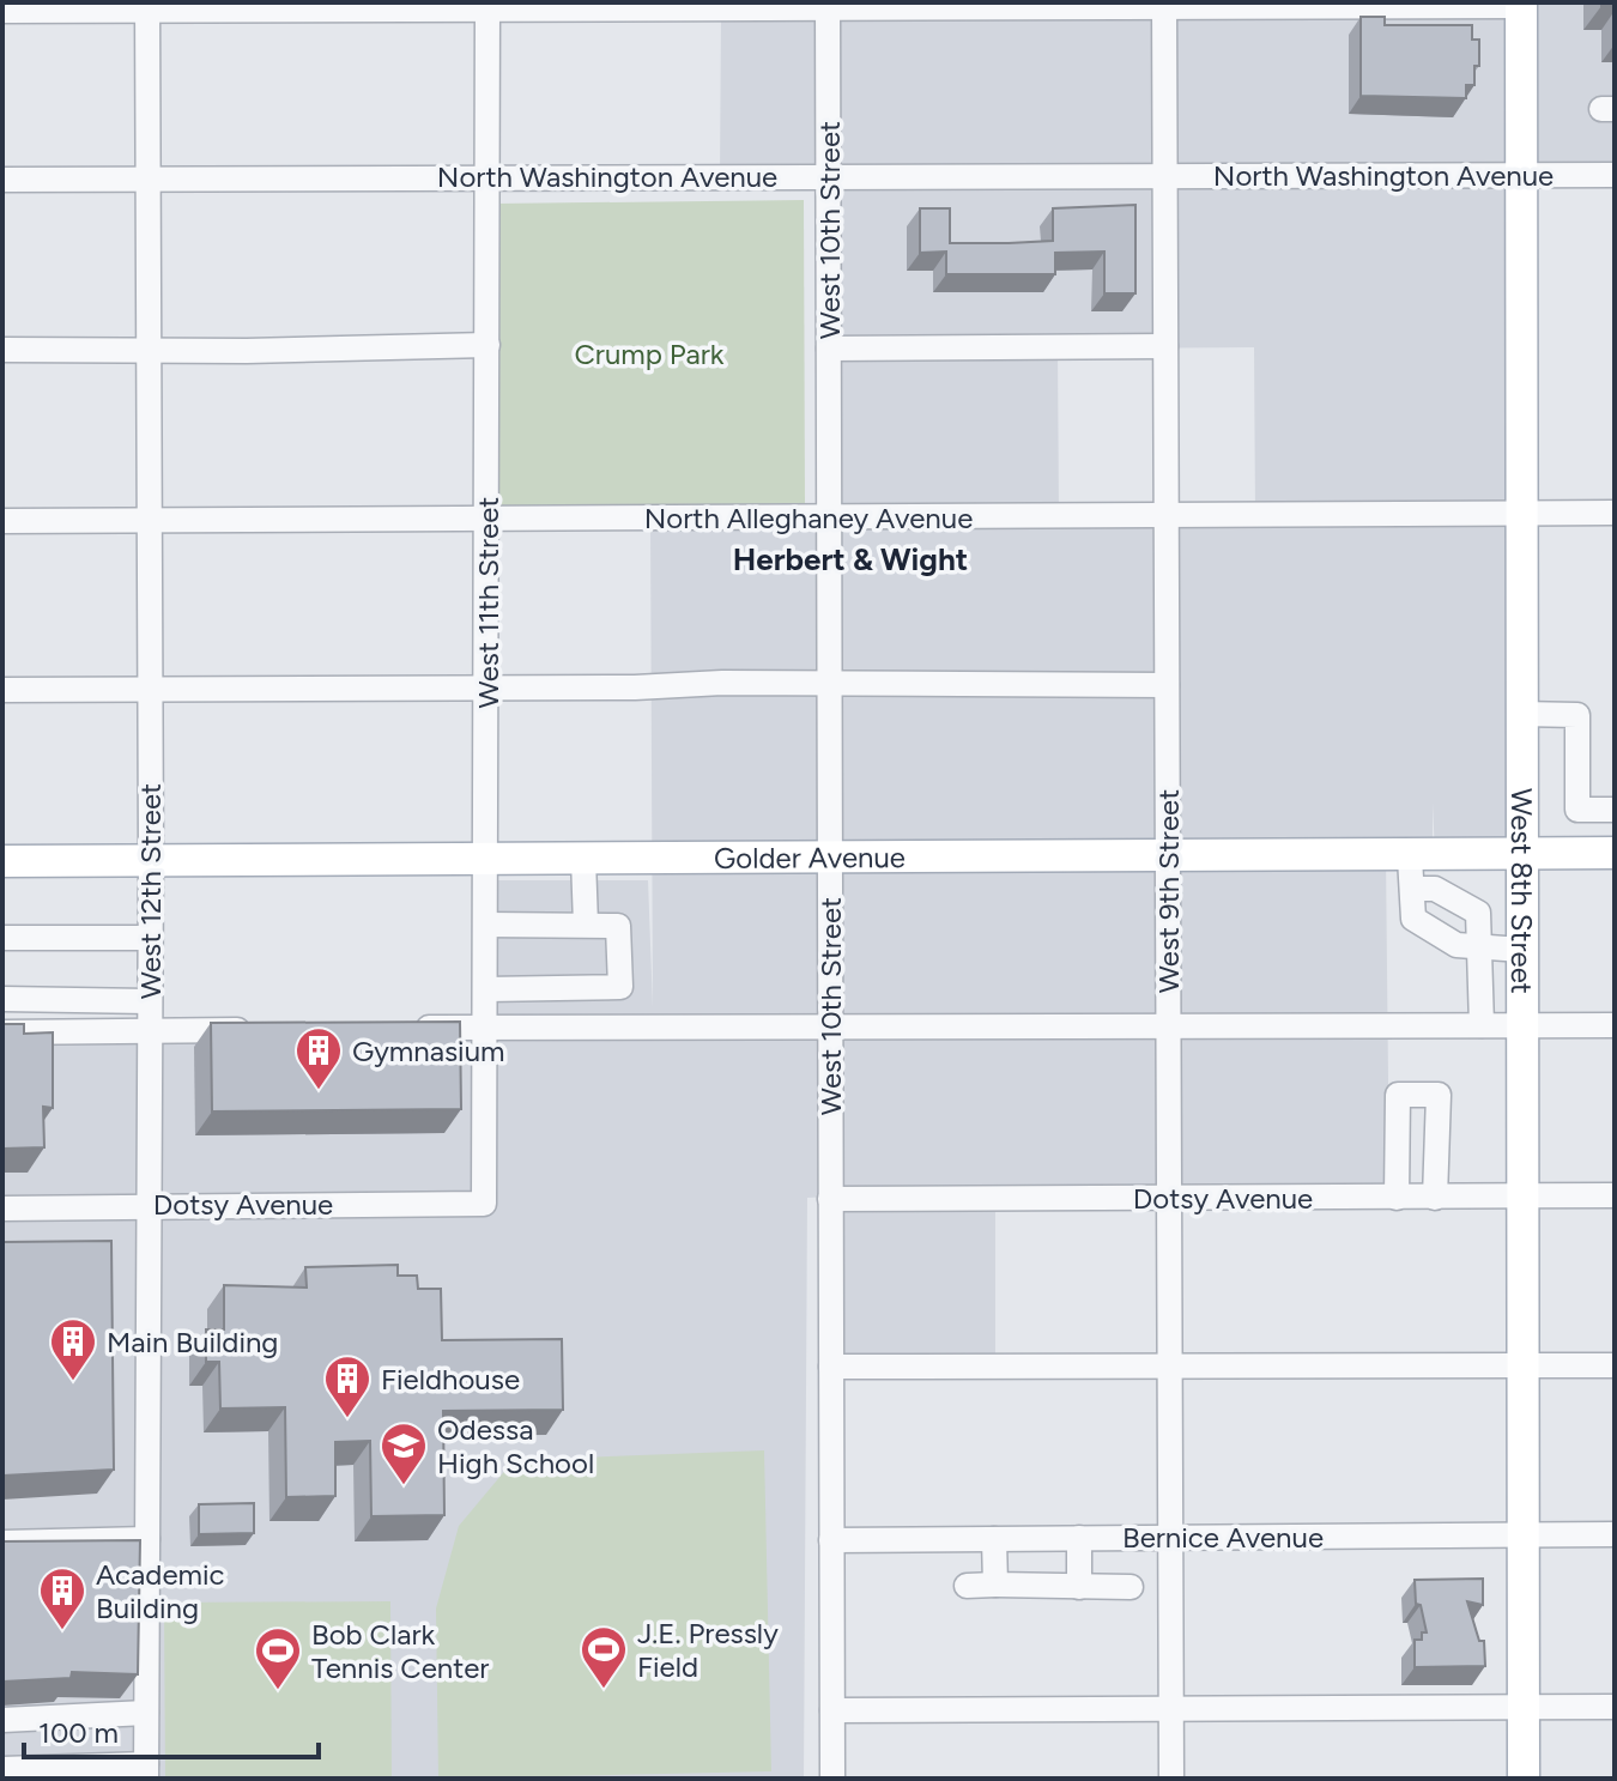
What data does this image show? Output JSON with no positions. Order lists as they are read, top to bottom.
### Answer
{
  "streets": {
    "main road": ["Golder Avenue", "West 8th Street"],
    "street": [
      "North Washington Avenue",
      "West 10th Street",
      "North Alleghaney Avenue",
      "West 11th Street",
      "West 12th Street",
      "West 9th Street",
      "Dotsy Avenue",
      "Bernice Avenue"
    ]
  },
  "crossings": [
    ["North Washington Avenue", "West 10th Street"],
    ["North Washington Avenue", "West 11th Street"],
    ["North Washington Avenue", "West 8th Street"],
    ["North Washington Avenue", "West 12th Street"],
    ["North Washington Avenue", "West 9th Street"],
    ["West 10th Street", "North Alleghaney Avenue"],
    ["West 10th Street", "Golder Avenue"],
    ["West 10th Street", "Dotsy Avenue"],
    ["West 10th Street", "Bernice Avenue"],
    ["North Alleghaney Avenue", "West 11th Street"],
    ["North Alleghaney Avenue", "West 8th Street"],
    ["North Alleghaney Avenue", "West 12th Street"],
    ["North Alleghaney Avenue", "West 9th Street"],
    ["West 11th Street", "Golder Avenue"],
    ["West 11th Street", "Dotsy Avenue"],
    ["Golder Avenue", "West 8th Street"],
    ["Golder Avenue", "West 12th Street"],
    ["Golder Avenue", "West 9th Street"],
    ["West 8th Street", "Dotsy Avenue"],
    ["West 8th Street", "Bernice Avenue"],
    ["West 12th Street", "Dotsy Avenue"],
    ["West 9th Street", "Dotsy Avenue"],
    ["West 9th Street", "Bernice Avenue"]
  ],
  "districts": ["Herbert & Wight"],
  "parks": ["Crump Park"],
  "places": {
    "building": [
      "Gymnasium",
      "Main Building",
      "Fieldhouse",
      "Academic Building"
    ],
    "school or university": ["Odessa High School"],
    "sports": ["J.E. Pressly Field", "Bob Clark Tennis Center"]
  },
  "scale_bar": "100 m"
}
